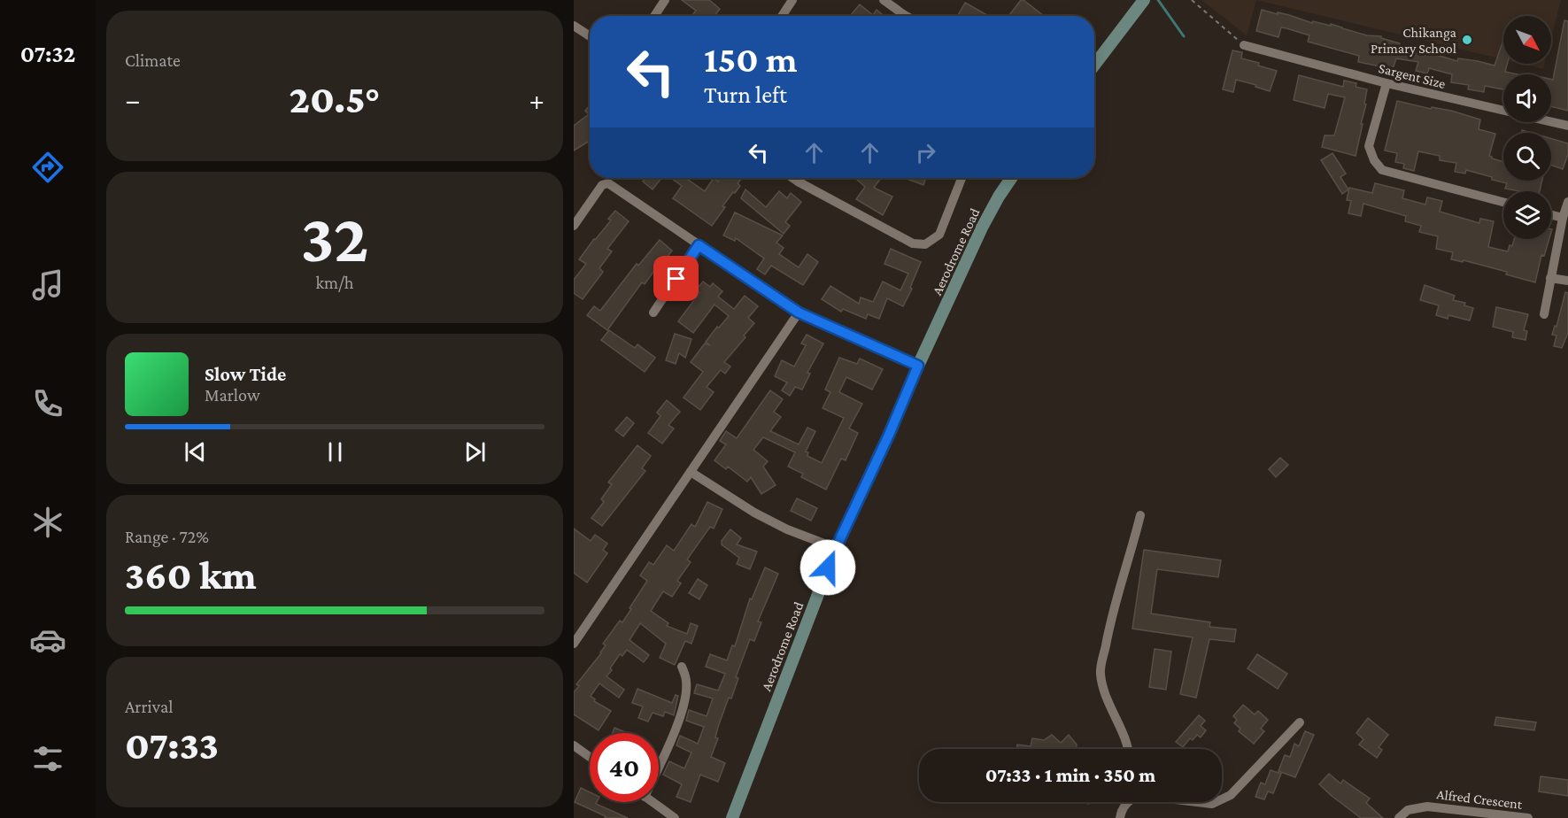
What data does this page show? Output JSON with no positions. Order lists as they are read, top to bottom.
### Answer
{
  "streets": {
    "street": ["Sargent Size", "Aerodrome Road", "Alfred Crescent"]
  },
  "places": ["Chikanga Primary School"],
  "north": "bottom right",
  "page": {
    "tabs": "07:32",
    "tile": [
      "Climate",
      ["32", "km/h"],
      ["Range · 72%", "360 km"],
      ["Arrival", "07:33"]
    ],
    "turn": ["150 m", "Turn left"],
    "heat": ["−", "20.5°", "+"],
    "song": ["Slow Tide", "Marlow"],
    "limit": "40",
    "trip": "07:33 · 1 min · 350 m"
  }
}
